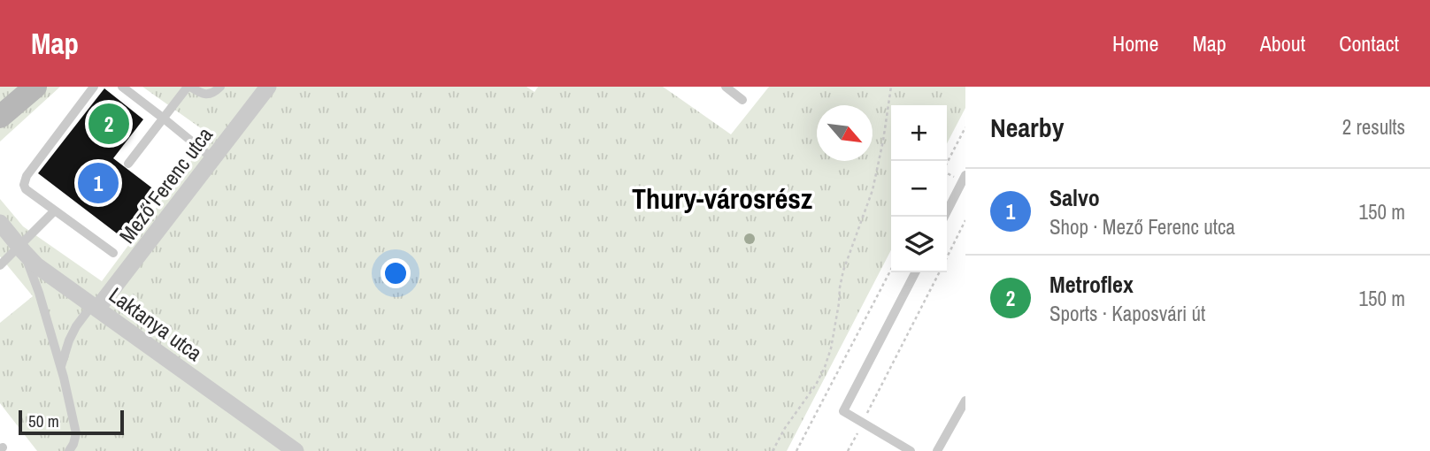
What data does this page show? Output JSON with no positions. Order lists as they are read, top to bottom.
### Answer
{
  "streets": {
    "street": ["Mező Ferenc utca", "Laktanya utca"]
  },
  "crossings": [
    ["Mező Ferenc utca", "Laktanya utca"]
  ],
  "districts": ["Thury-városrész"],
  "scale_bar": "50 m",
  "north": "bottom right",
  "page": {
    "header": "Map",
    "nav": [
      "Home",
      "Map",
      "About",
      "Contact"
    ],
    "heading": ["Nearby", "2 results"],
    "pins": ["2", "1"],
    "map_buttons": ["+", "−"],
    "list": [
      {
        "mark": "1",
        "name": "Salvo",
        "note": "Shop · Mező Ferenc utca",
        "value": "150 m"
      },
      {
        "mark": "2",
        "name": "Metroflex",
        "note": "Sports · Kaposvári út",
        "value": "150 m"
      }
    ],
    "scale": "50 m"
  }
}
